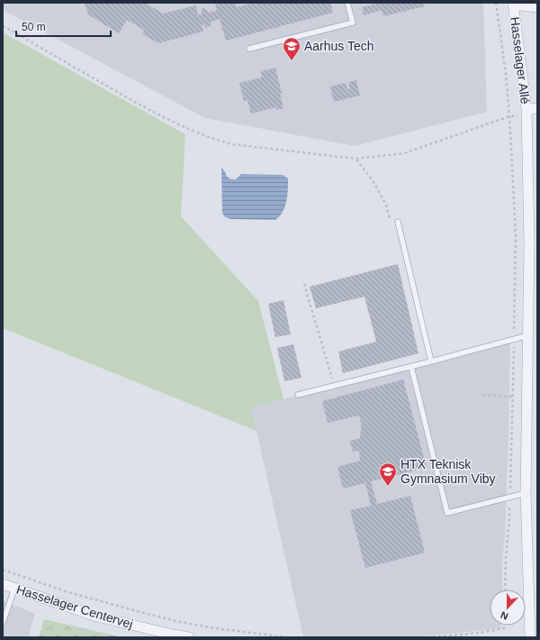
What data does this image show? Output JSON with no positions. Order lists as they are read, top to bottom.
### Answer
{
  "streets": {
    "street": ["Hasselager Allé", "Hasselager Centervej"]
  },
  "places": {
    "school or university": ["Aarhus Tech", "HTX Teknisk Gymnasium Viby"]
  },
  "scale_bar": "50 m",
  "north": "bottom"
}
